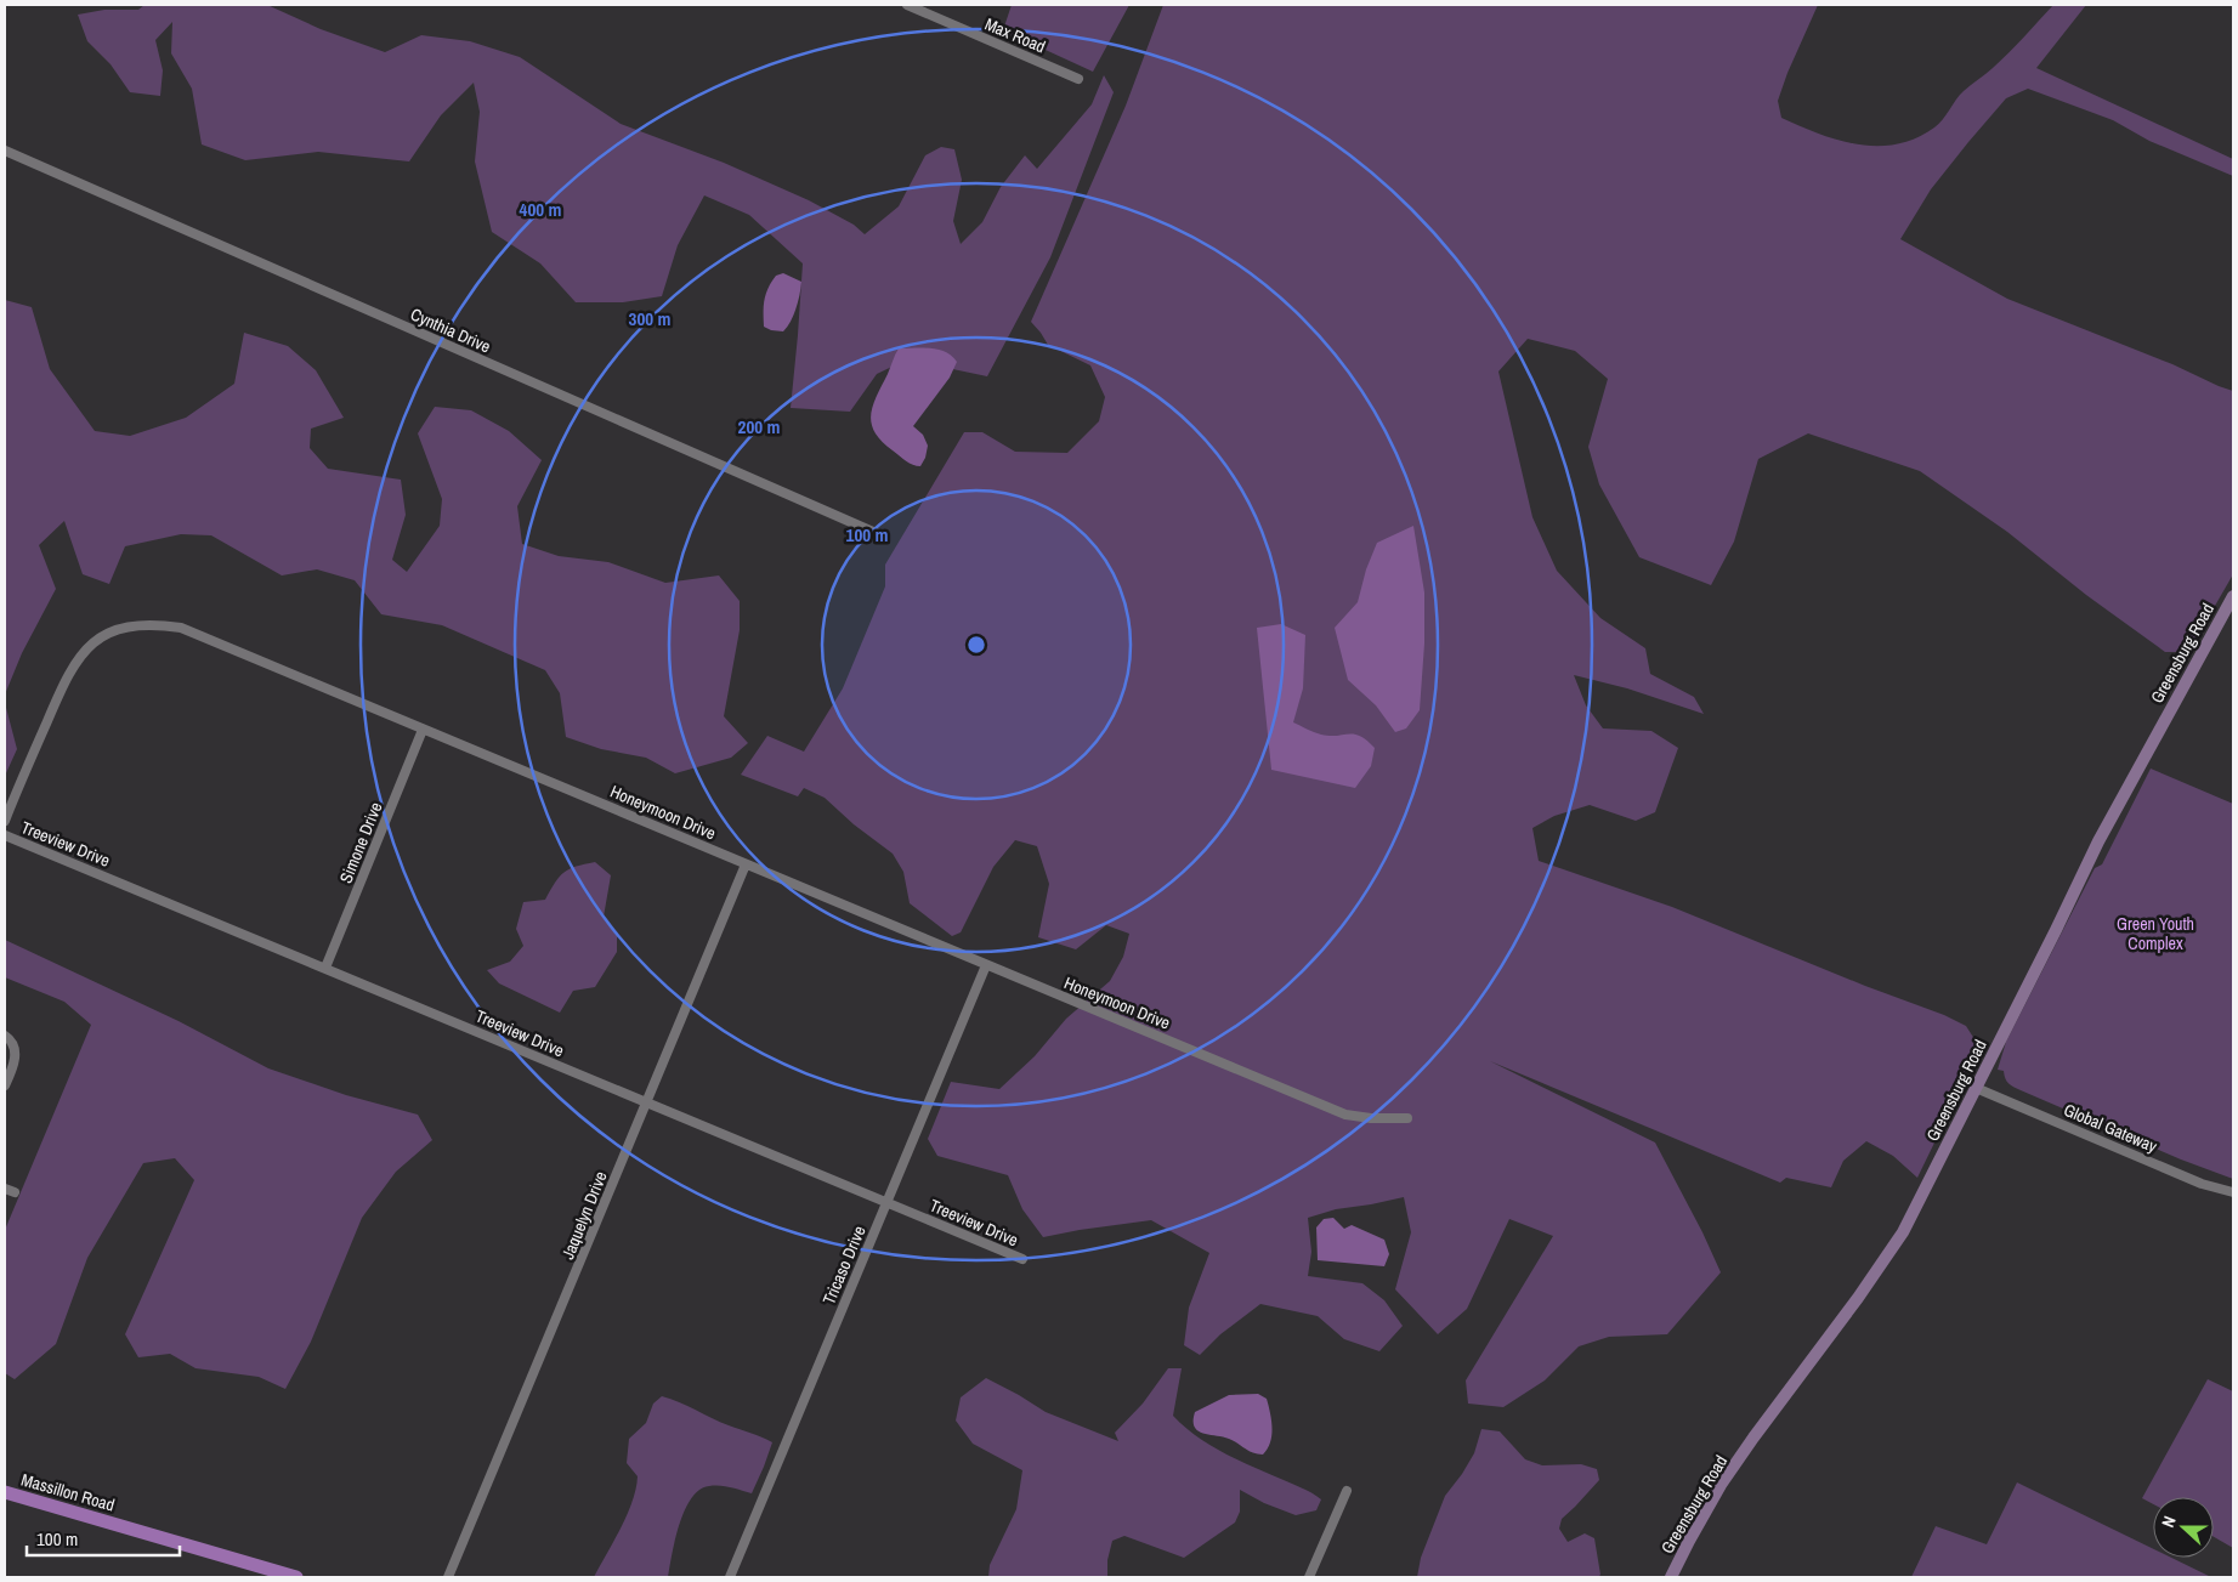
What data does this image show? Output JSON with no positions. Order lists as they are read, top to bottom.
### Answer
{
  "streets": {
    "main road": ["Greensburg Road", "Massillon Road"],
    "street": [
      "Max Road",
      "Cynthia Drive",
      "Honeymoon Drive",
      "Simone Drive",
      "Treeview Drive",
      "Global Gateway",
      "Jaquelyn Drive",
      "Tricaso Drive"
    ]
  },
  "crossings": [
    ["Greensburg Road", "Global Gateway"],
    ["Honeymoon Drive", "Simone Drive"],
    ["Honeymoon Drive", "Jaquelyn Drive"],
    ["Honeymoon Drive", "Tricaso Drive"],
    ["Simone Drive", "Treeview Drive"],
    ["Treeview Drive", "Jaquelyn Drive"],
    ["Treeview Drive", "Tricaso Drive"]
  ],
  "parks": ["Green Youth Complex"],
  "scale_bar": "100 m",
  "north": "left",
  "rings": [
    "400 m",
    "300 m",
    "200 m",
    "100 m"
  ]
}
